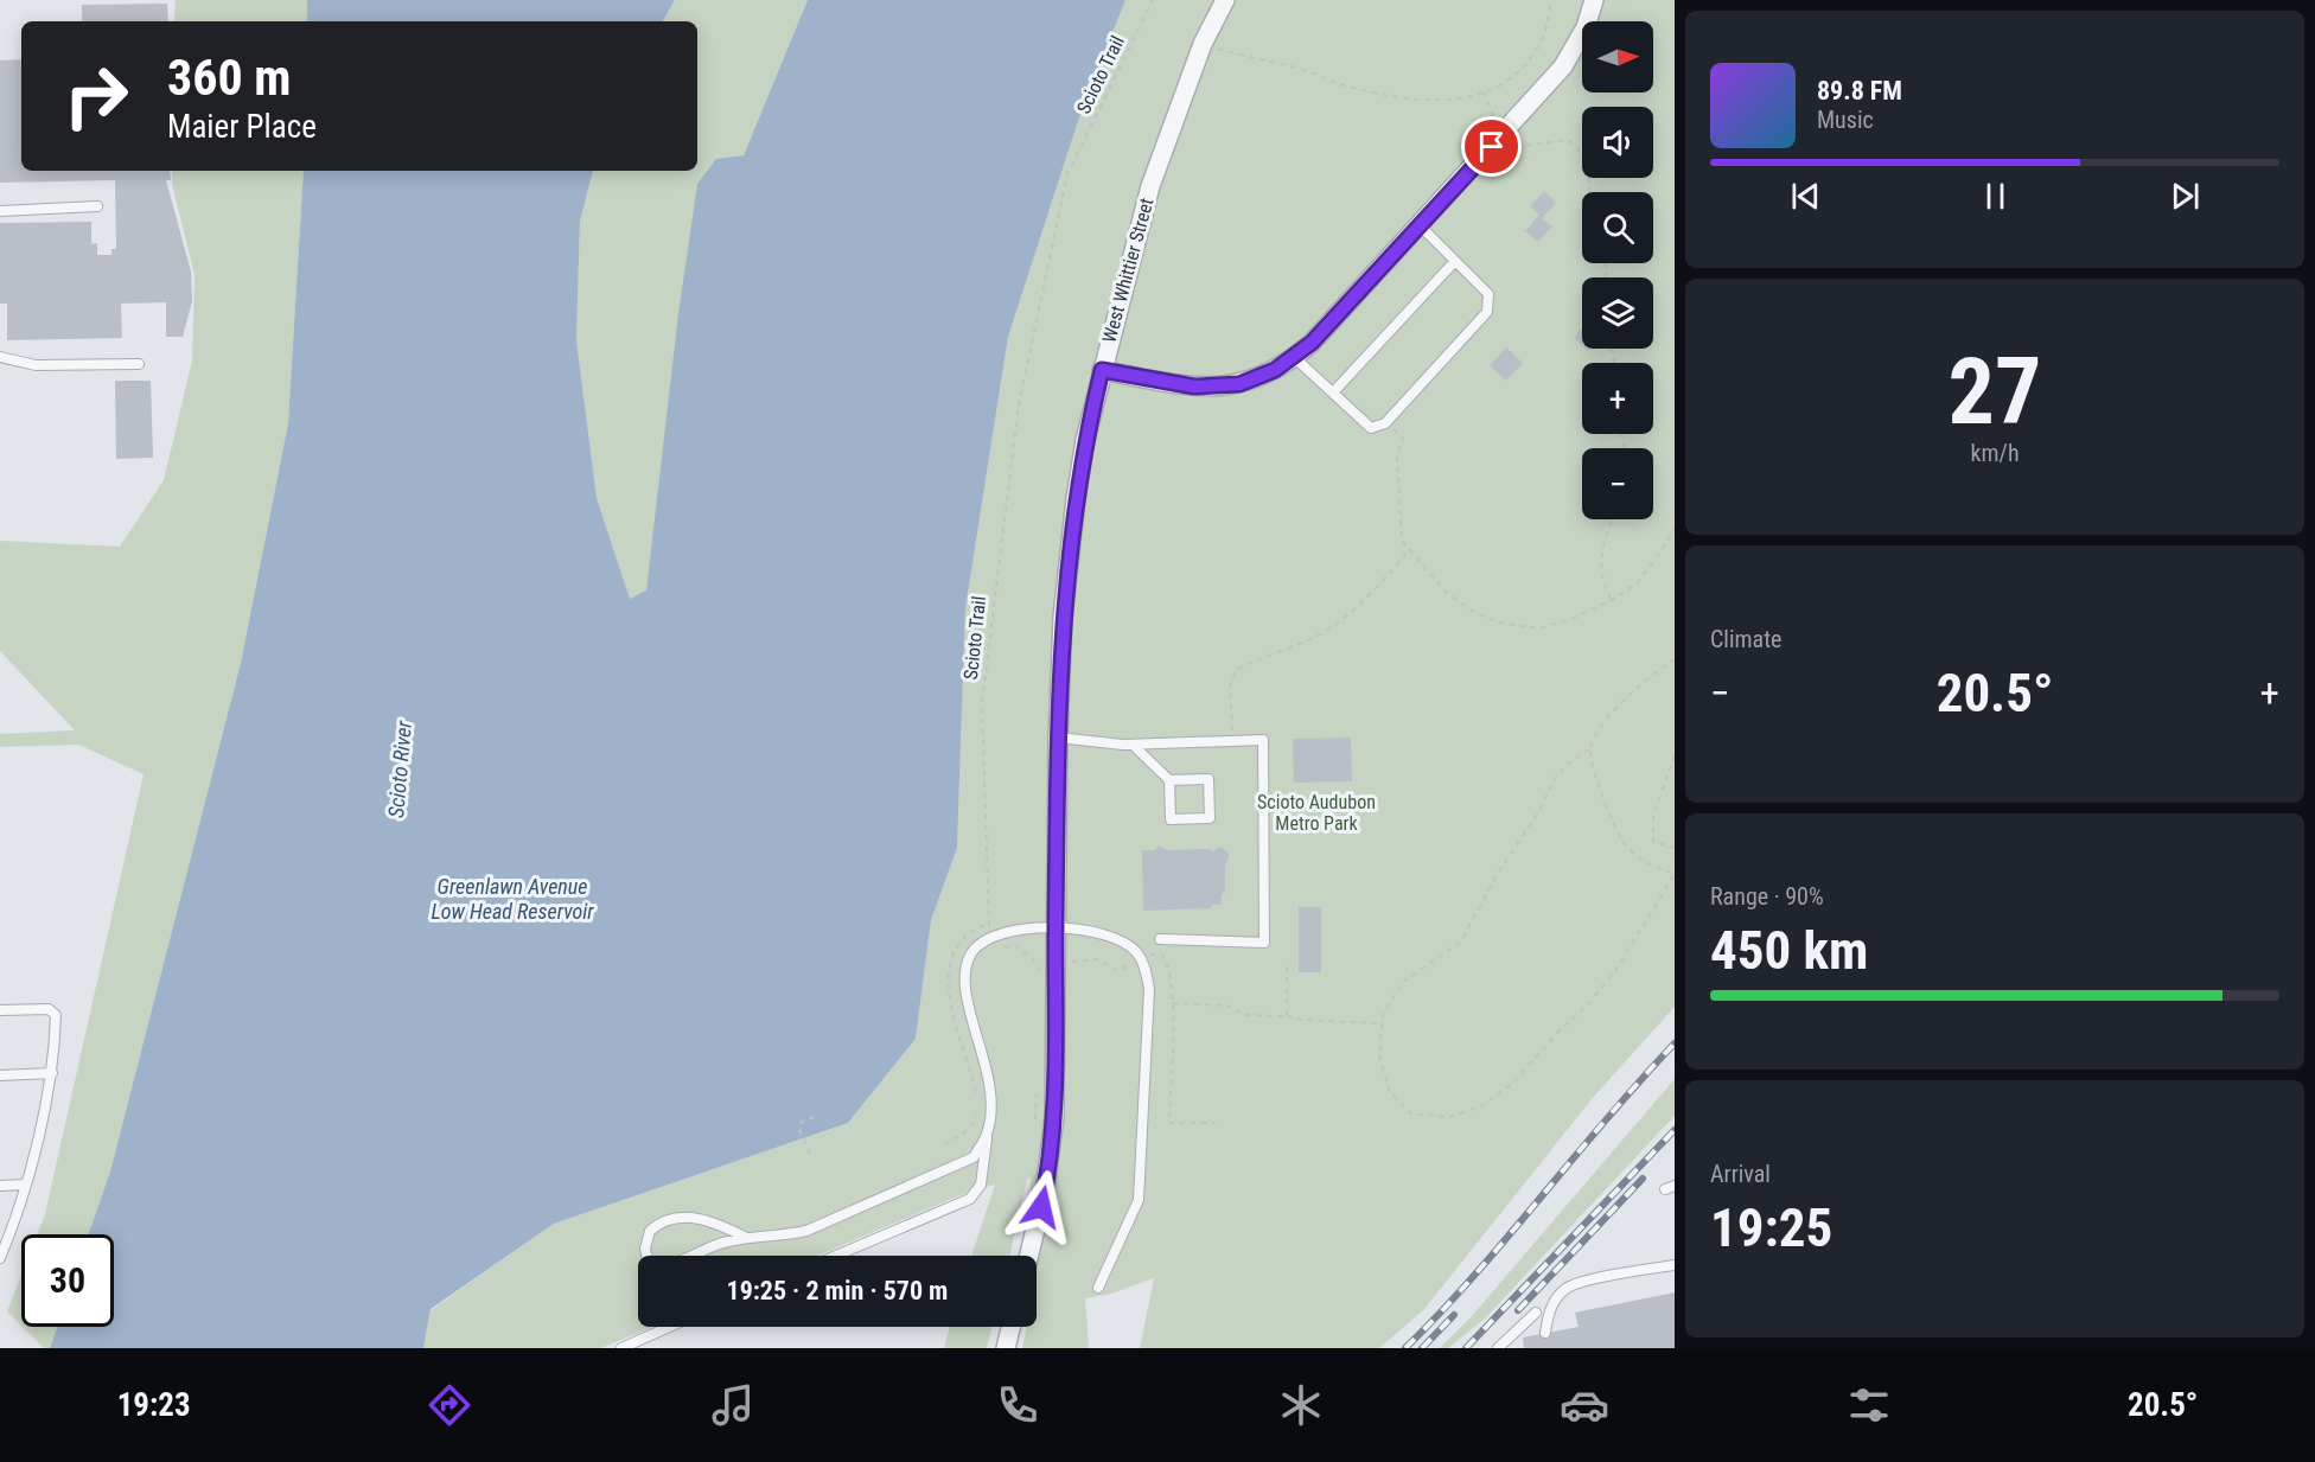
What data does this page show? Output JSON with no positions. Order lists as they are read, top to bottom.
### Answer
{
  "streets": {
    "street": ["West Whittier Street"],
    "path": ["Scioto Trail"]
  },
  "water": ["Scioto River", "Greenlawn Avenue Low Head Reservoir"],
  "parks": ["Scioto Audubon Metro Park"],
  "north": "right",
  "page": {
    "map_buttons": ["+", "−"],
    "turn": ["360 m", "Maier Place"],
    "song": ["89.8 FM", "Music"],
    "tile": [
      ["27", "km/h"],
      "Climate",
      ["Range · 90%", "450 km"],
      ["Arrival", "19:25"]
    ],
    "heat": ["−", "20.5°", "+"],
    "limit": "30",
    "trip": "19:25 · 2 min · 570 m",
    "tabs": ["19:23", "20.5°"]
  }
}
